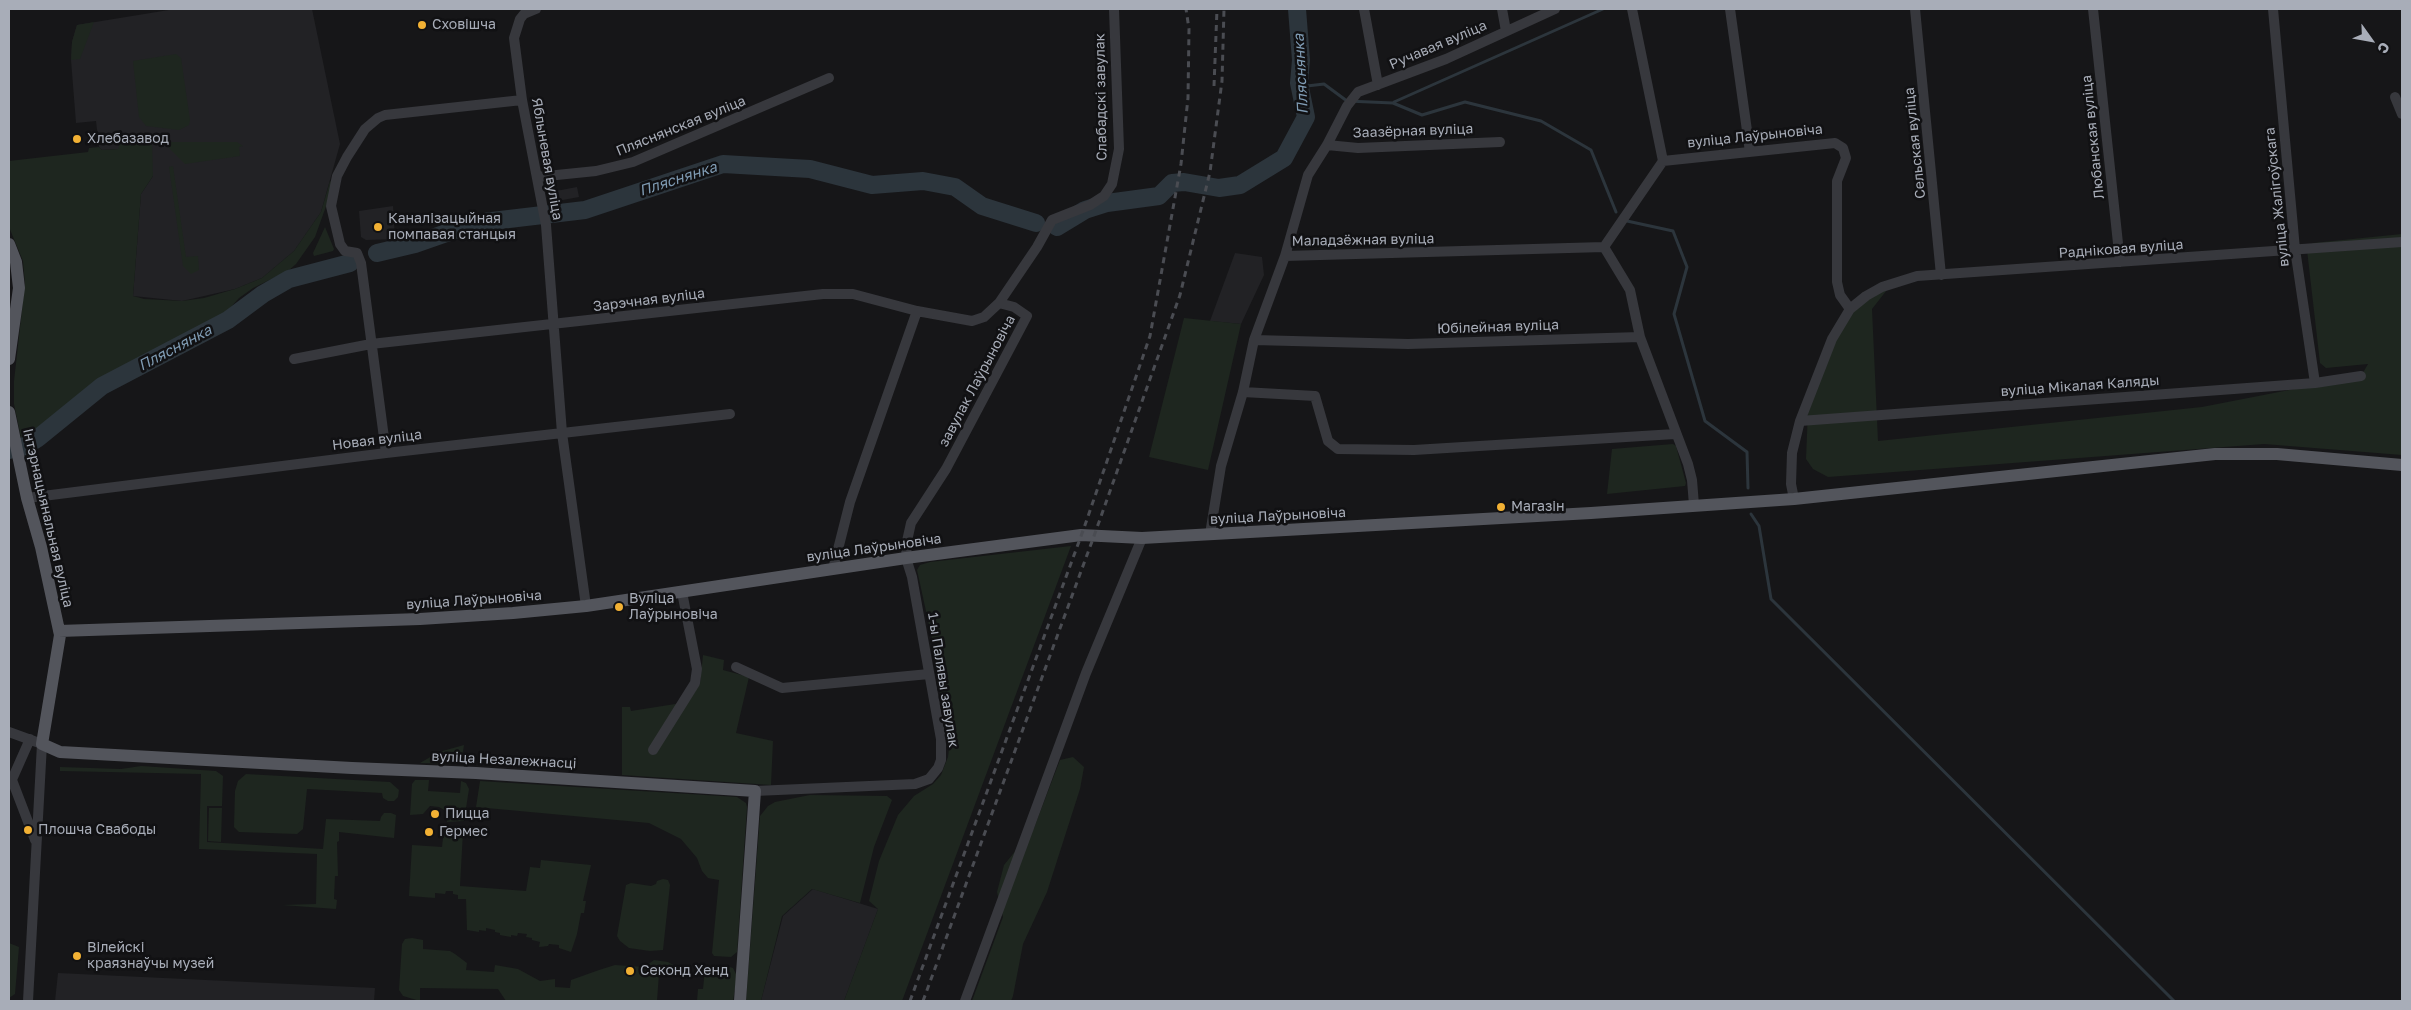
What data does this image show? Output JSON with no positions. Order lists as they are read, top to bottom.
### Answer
{
  "streets": {
    "main road": ["вуліца Лаўрыновіча", "Інтэрнацыянальная вуліца", "вуліца Незалежнасці"],
    "street": [
      "Ручавая вуліца",
      "Слабадскі завулак",
      "Пляснянская вуліца",
      "Заазёрная вуліца",
      "Любанская вуліца",
      "Сельская вуліца",
      "Яблыневая вуліца",
      "вуліца Жалігоўскага",
      "Маладзёжная вуліца",
      "Радніковая вуліца",
      "Зарэчная вуліца",
      "Юбілейная вуліца",
      "завулак Лаўрыновіча",
      "вуліца Мікалая Каляды",
      "Новая вуліца",
      "1-ы Палявы завулак"
    ]
  },
  "crossings": [
    ["Ручавая вуліца", "Маладзёжная вуліца"],
    ["Слабадскі завулак", "завулак Лаўрыновіча"],
    ["Пляснянская вуліца", "Яблыневая вуліца"],
    ["Заазёрная вуліца", "Маладзёжная вуліца"],
    ["вуліца Лаўрыновіча", "Яблыневая вуліца"],
    ["вуліца Лаўрыновіча", "Радніковая вуліца"],
    ["вуліца Лаўрыновіча", "завулак Лаўрыновіча"],
    ["вуліца Лаўрыновіча", "Інтэрнацыянальная вуліца"],
    ["вуліца Лаўрыновіча", "1-ы Палявы завулак"],
    ["Любанская вуліца", "Радніковая вуліца"],
    ["Сельская вуліца", "Радніковая вуліца"],
    ["Яблыневая вуліца", "Зарэчная вуліца"],
    ["Яблыневая вуліца", "Новая вуліца"],
    ["вуліца Жалігоўскага", "Радніковая вуліца"],
    ["вуліца Жалігоўскага", "вуліца Мікалая Каляды"],
    ["Зарэчная вуліца", "завулак Лаўрыновіча"],
    ["завулак Лаўрыновіча", "1-ы Палявы завулак"],
    ["Новая вуліца", "Інтэрнацыянальная вуліца"],
    ["1-ы Палявы завулак", "вуліца Незалежнасці"]
  ],
  "water": ["Пляснянка"],
  "places": [
    "Сховішча",
    "Хлебазавод",
    "Каналізацыйная помпавая станцыя",
    "Магазін",
    "Вуліца Лаўрыновіча",
    "Пицца",
    "Плошча Свабоды",
    "Гермес",
    "Вілейскі краязнаўчы музей",
    "Секонд Хенд"
  ],
  "north": "bottom right"
}
